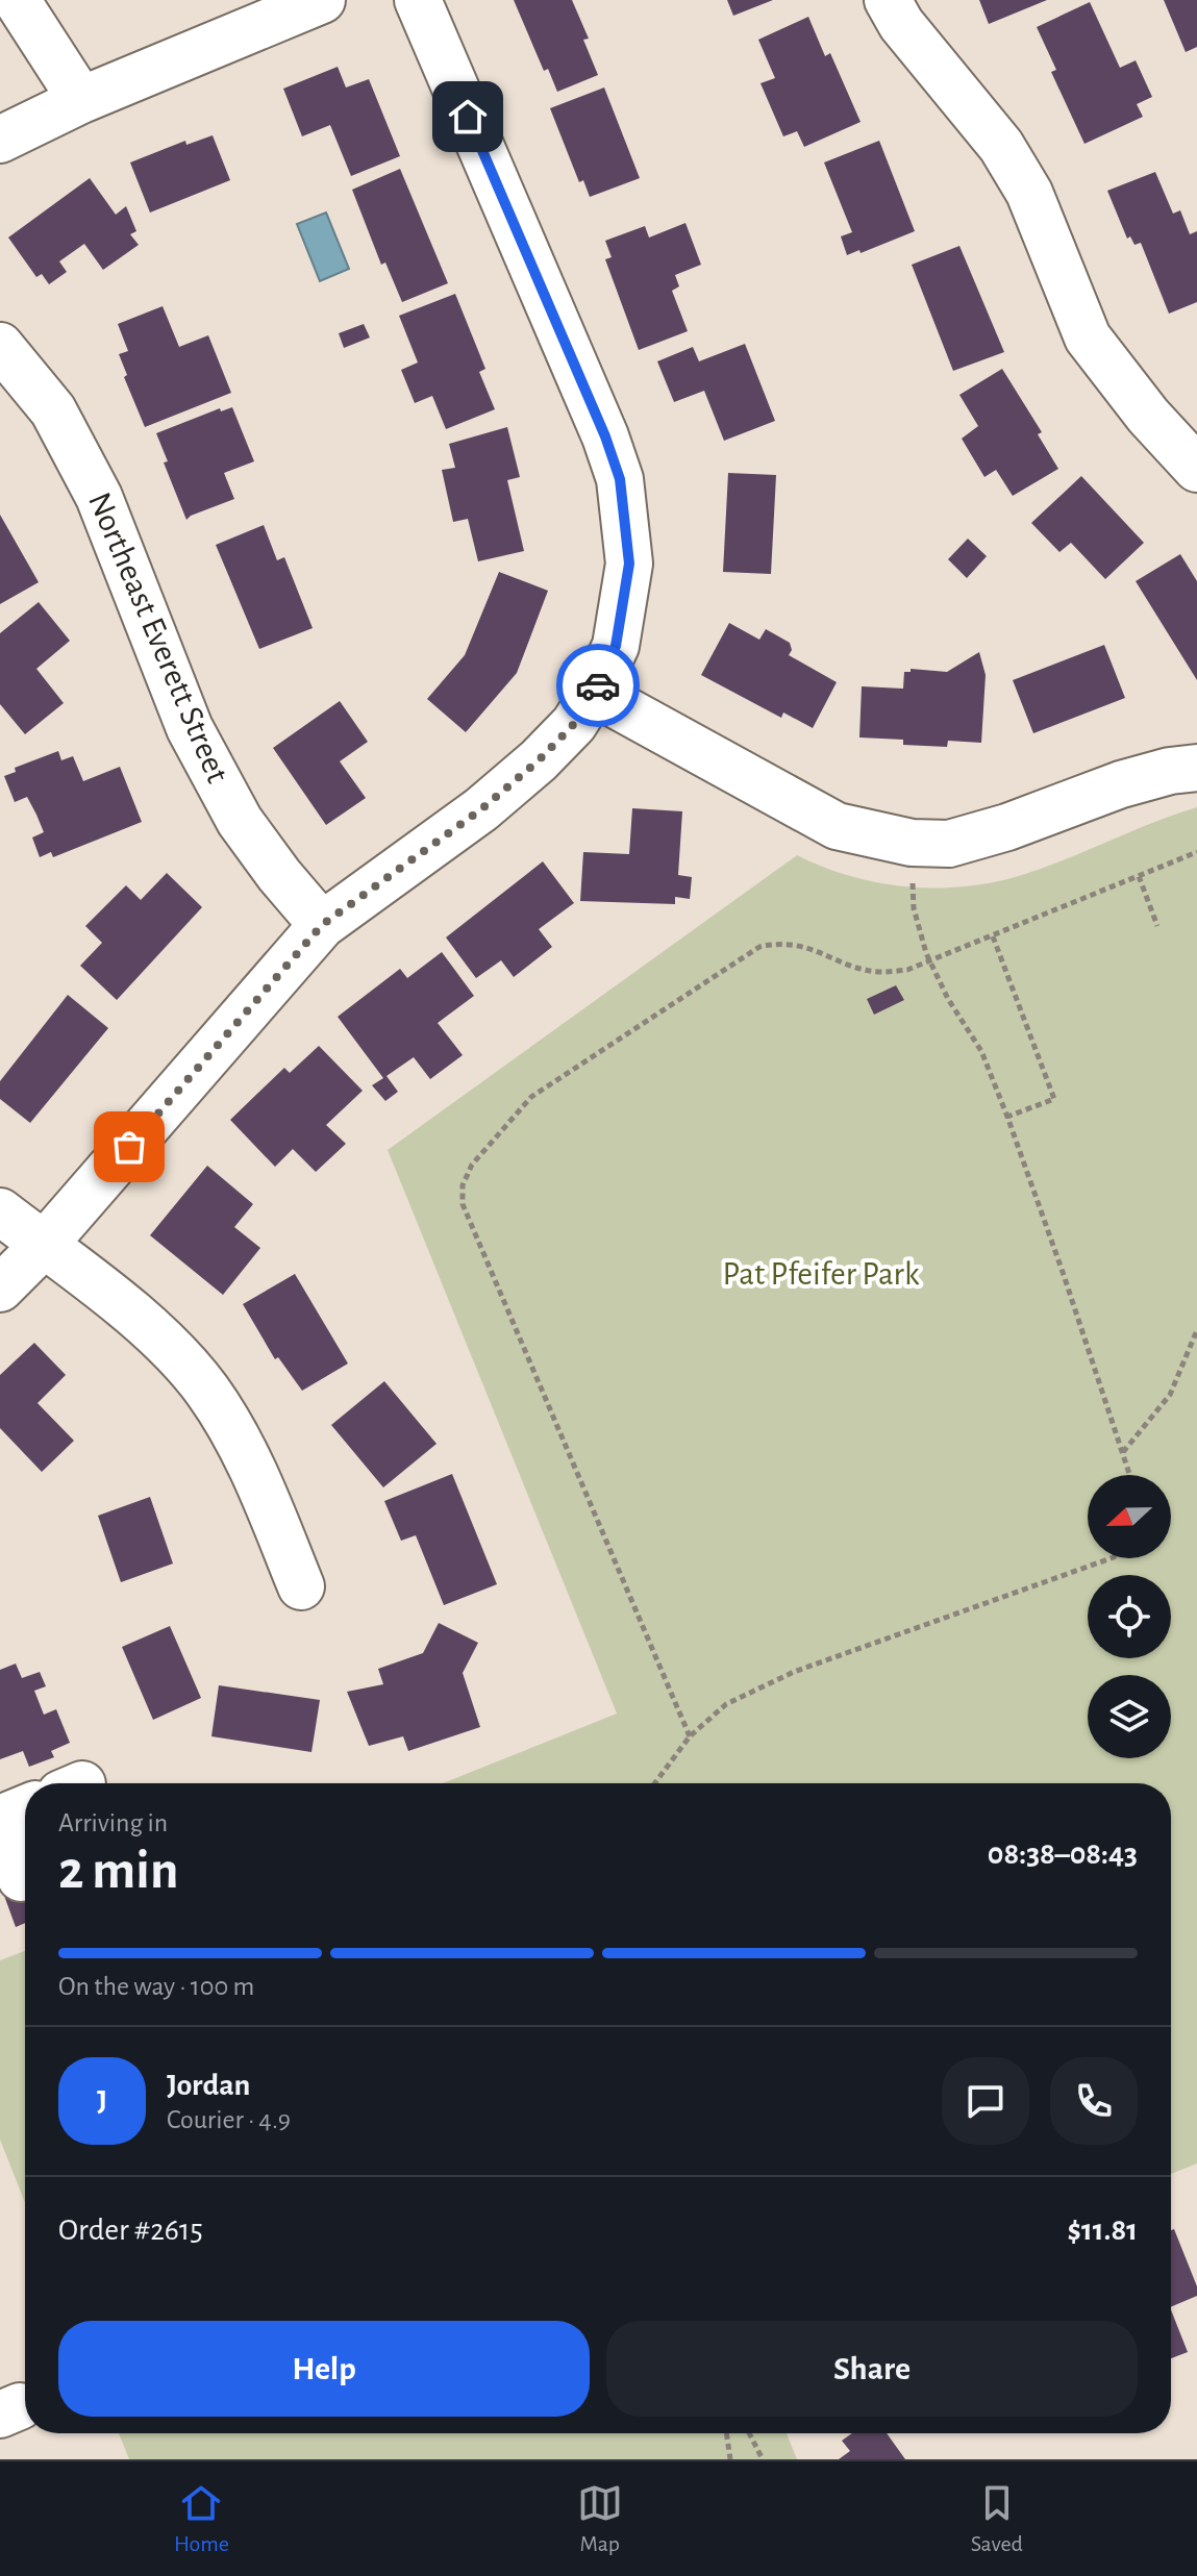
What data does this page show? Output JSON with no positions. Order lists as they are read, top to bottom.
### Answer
{
  "streets": {
    "street": ["Northeast Everett Street"]
  },
  "parks": ["Pat Pfeifer Park"],
  "north": "left",
  "page": {
    "heading": ["2 min", "Arriving in", "08:38–08:43"],
    "panel": [
      "Jordan",
      "Courier · 4.9",
      "Order #2615",
      "$11.81"
    ],
    "bar": "On the way · 100 m",
    "round": "J",
    "buttons": ["Help", "Share"],
    "tabs": ["Home", "Map", "Saved"]
  }
}
